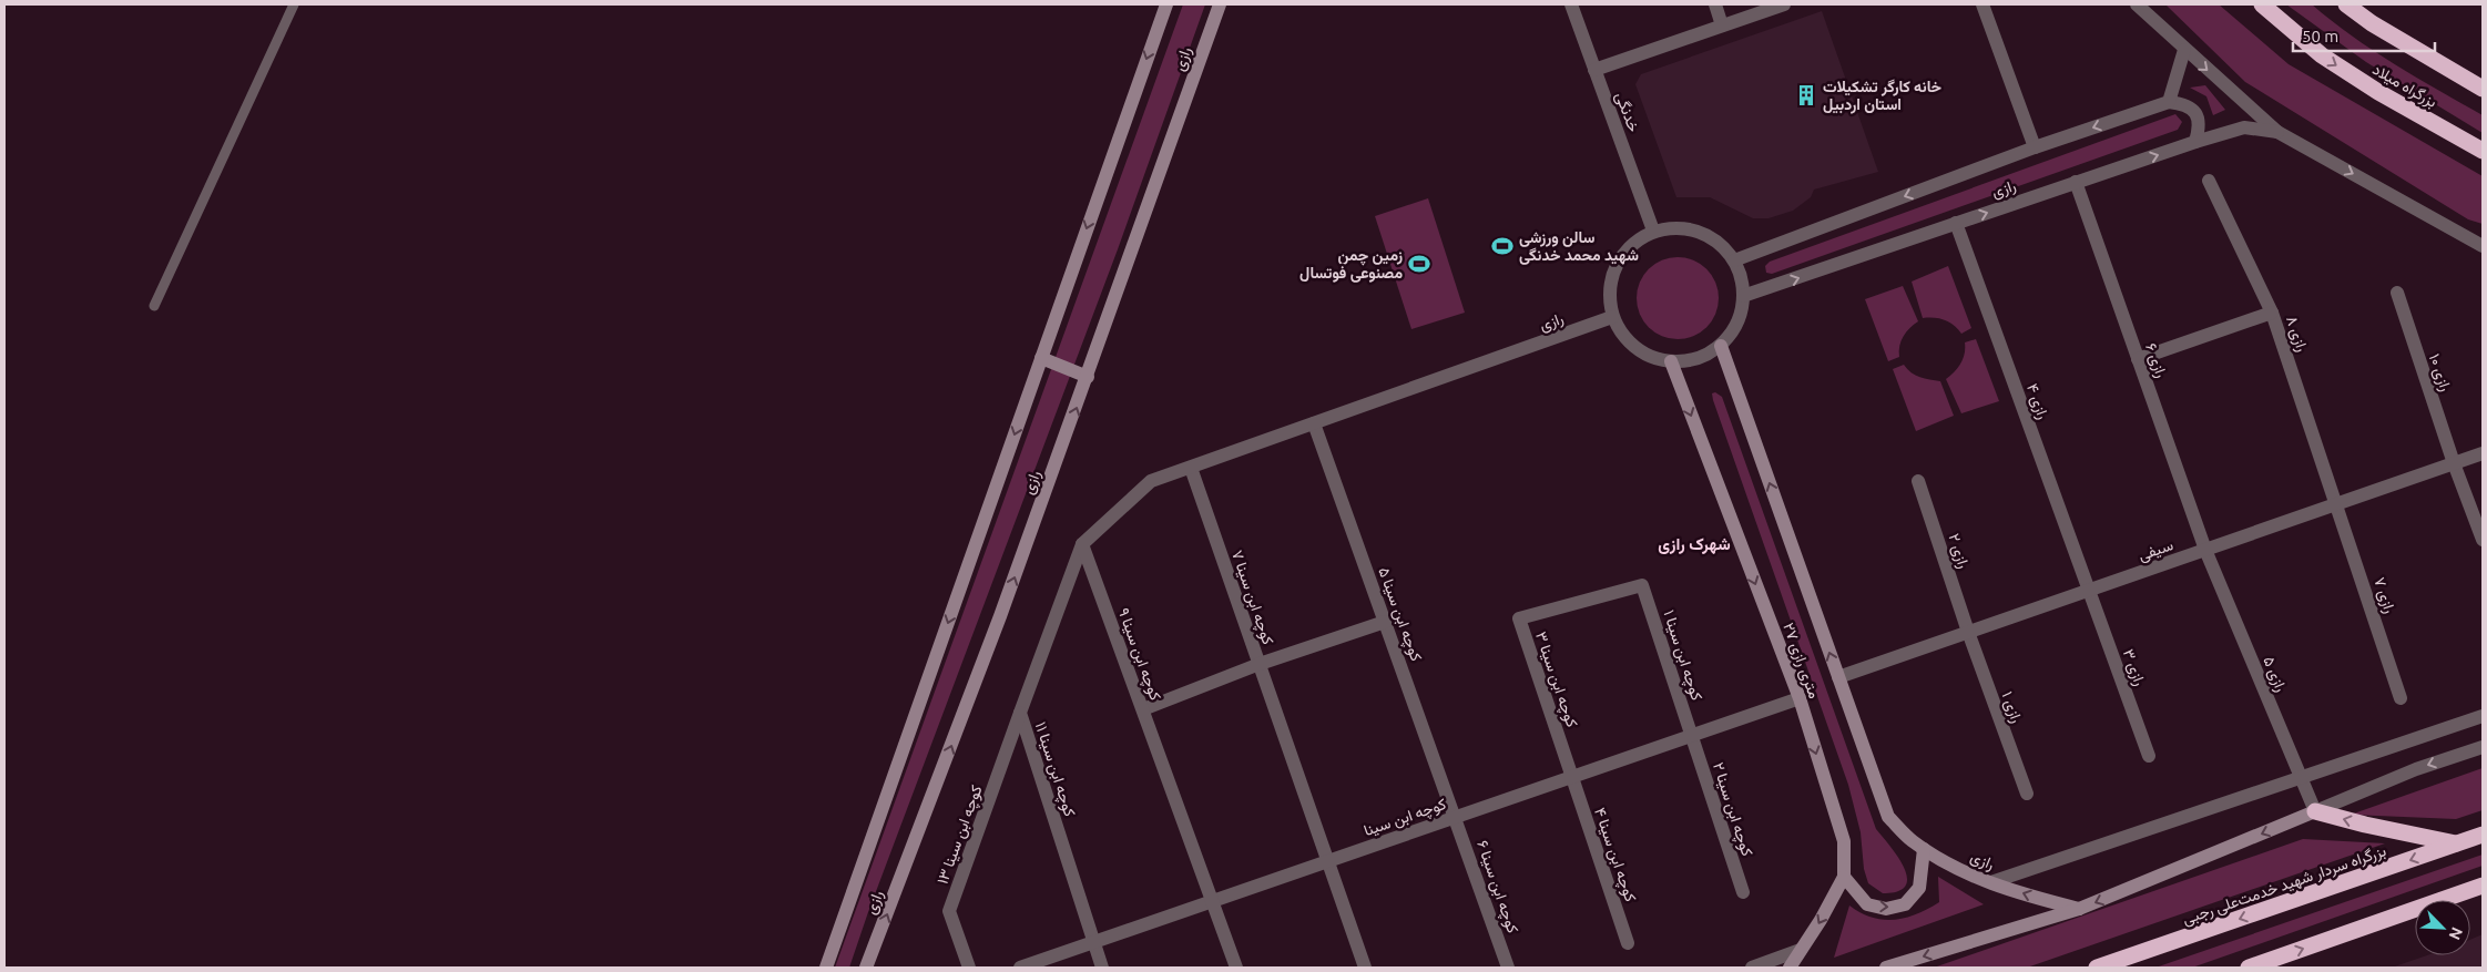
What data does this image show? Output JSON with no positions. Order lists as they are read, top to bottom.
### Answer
{
  "streets": {
    "highway": ["بزرگراه میلاد", "بزرگراه سردار شهید خدمت‌علی رجبی"],
    "street": [
      "رازی",
      "خدنگی",
      "رازی ۸",
      "رازی ۶",
      "رازی ۱۰",
      "رازی ۴",
      "سیفی",
      "رازی ۲",
      "رازی ۷",
      "کوچه ابن سینا ۷",
      "کوچه ابن سینا ۵",
      "کوچه ابن سینا ۹",
      "کوچه ابن سینا ۱",
      "۲۷ متری رازی",
      "رازی ۳",
      "رازی ۵",
      "کوچه ابن سینا ۳",
      "رازی ۱",
      "کوچه ابن سینا ۱۱",
      "کوچه ابن سینا ۲",
      "کوچه ابن سینا",
      "کوچه ابن سینا ۱۳",
      "کوچه ابن سینا ۴",
      "کوچه ابن سینا ۶"
    ]
  },
  "crossings": [
    ["رازی", "خدنگی"],
    ["رازی", "رازی ۶"],
    ["رازی", "رازی ۴"],
    ["رازی", "کوچه ابن سینا ۵"],
    ["رازی", "۲۷ متری رازی"],
    ["خدنگی", "۲۷ متری رازی"],
    ["رازی ۸", "سیفی"],
    ["رازی ۸", "رازی ۷"],
    ["رازی ۶", "سیفی"],
    ["رازی ۶", "رازی ۵"],
    ["رازی ۱۰", "سیفی"],
    ["رازی ۴", "سیفی"],
    ["رازی ۴", "رازی ۳"],
    ["سیفی", "رازی ۲"],
    ["سیفی", "رازی ۷"],
    ["سیفی", "۲۷ متری رازی"],
    ["سیفی", "رازی ۳"],
    ["سیفی", "رازی ۵"],
    ["سیفی", "رازی ۱"],
    ["رازی ۲", "رازی ۱"],
    ["کوچه ابن سینا ۷", "کوچه ابن سینا"],
    ["کوچه ابن سینا ۵", "کوچه ابن سینا"],
    ["کوچه ابن سینا ۵", "کوچه ابن سینا ۶"],
    ["کوچه ابن سینا ۹", "کوچه ابن سینا ۱۱"],
    ["کوچه ابن سینا ۹", "کوچه ابن سینا"],
    ["کوچه ابن سینا ۱", "کوچه ابن سینا ۳"],
    ["کوچه ابن سینا ۱", "کوچه ابن سینا ۲"],
    ["کوچه ابن سینا ۱", "کوچه ابن سینا"],
    ["۲۷ متری رازی", "کوچه ابن سینا"],
    ["کوچه ابن سینا ۳", "کوچه ابن سینا"],
    ["کوچه ابن سینا ۳", "کوچه ابن سینا ۴"],
    ["کوچه ابن سینا ۱۱", "کوچه ابن سینا"],
    ["کوچه ابن سینا ۱۱", "کوچه ابن سینا ۱۳"],
    ["کوچه ابن سینا ۲", "کوچه ابن سینا"],
    ["کوچه ابن سینا", "کوچه ابن سینا ۴"],
    ["کوچه ابن سینا", "کوچه ابن سینا ۶"]
  ],
  "districts": ["شهرک رازی"],
  "places": {
    "building": ["خانه کارگر تشکیلات استان اردبیل"],
    "sports": ["سالن ورزشی شهید محمد خدنگی", "زمین چمن مصنوعی فوتسال"]
  },
  "scale_bar": "50 m",
  "north": "bottom right"
}
